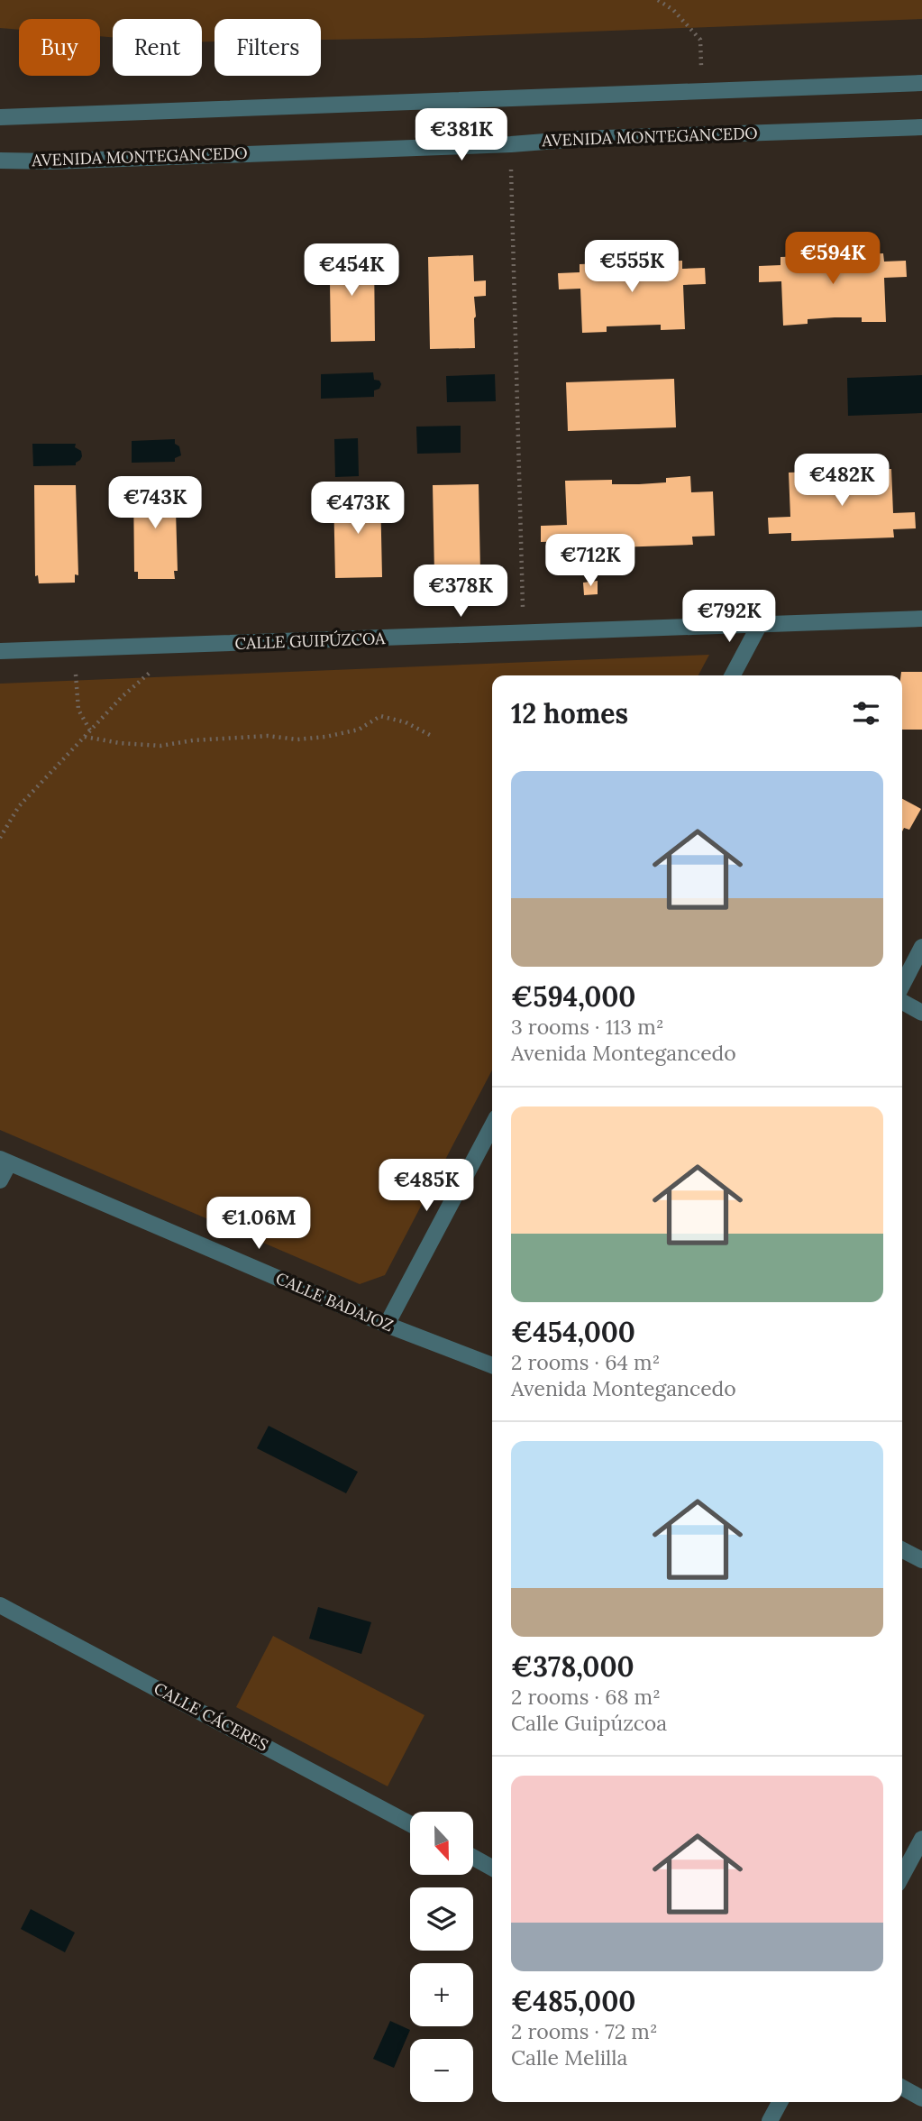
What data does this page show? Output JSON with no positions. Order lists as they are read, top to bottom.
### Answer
{
  "streets": {
    "street": [
      "AVENIDA MONTEGANCEDO",
      "CALLE GUIPÚZCOA",
      "CALLE BADAJOZ",
      "CALLE CÁCERES"
    ]
  },
  "north": "bottom",
  "page": {
    "chip": ["Buy", "Rent", "Filters"],
    "price": [
      "€381K",
      "€594K",
      "€555K",
      "€454K",
      "€482K",
      "€743K",
      "€473K",
      "€712K",
      "€378K",
      "€792K",
      "€485K",
      "€1.06M"
    ],
    "heading": "12 homes",
    "list": [
      {
        "name": "€594,000",
        "note": "3 rooms · 113 m² · Avenida Montegancedo"
      },
      {
        "name": "€454,000",
        "note": "2 rooms · 64 m² · Avenida Montegancedo"
      },
      {
        "name": "€378,000",
        "note": "2 rooms · 68 m² · Calle Guipúzcoa"
      },
      {
        "name": "€485,000",
        "note": "2 rooms · 72 m² · Calle Melilla"
      }
    ],
    "map_buttons": ["+", "−"]
  }
}
